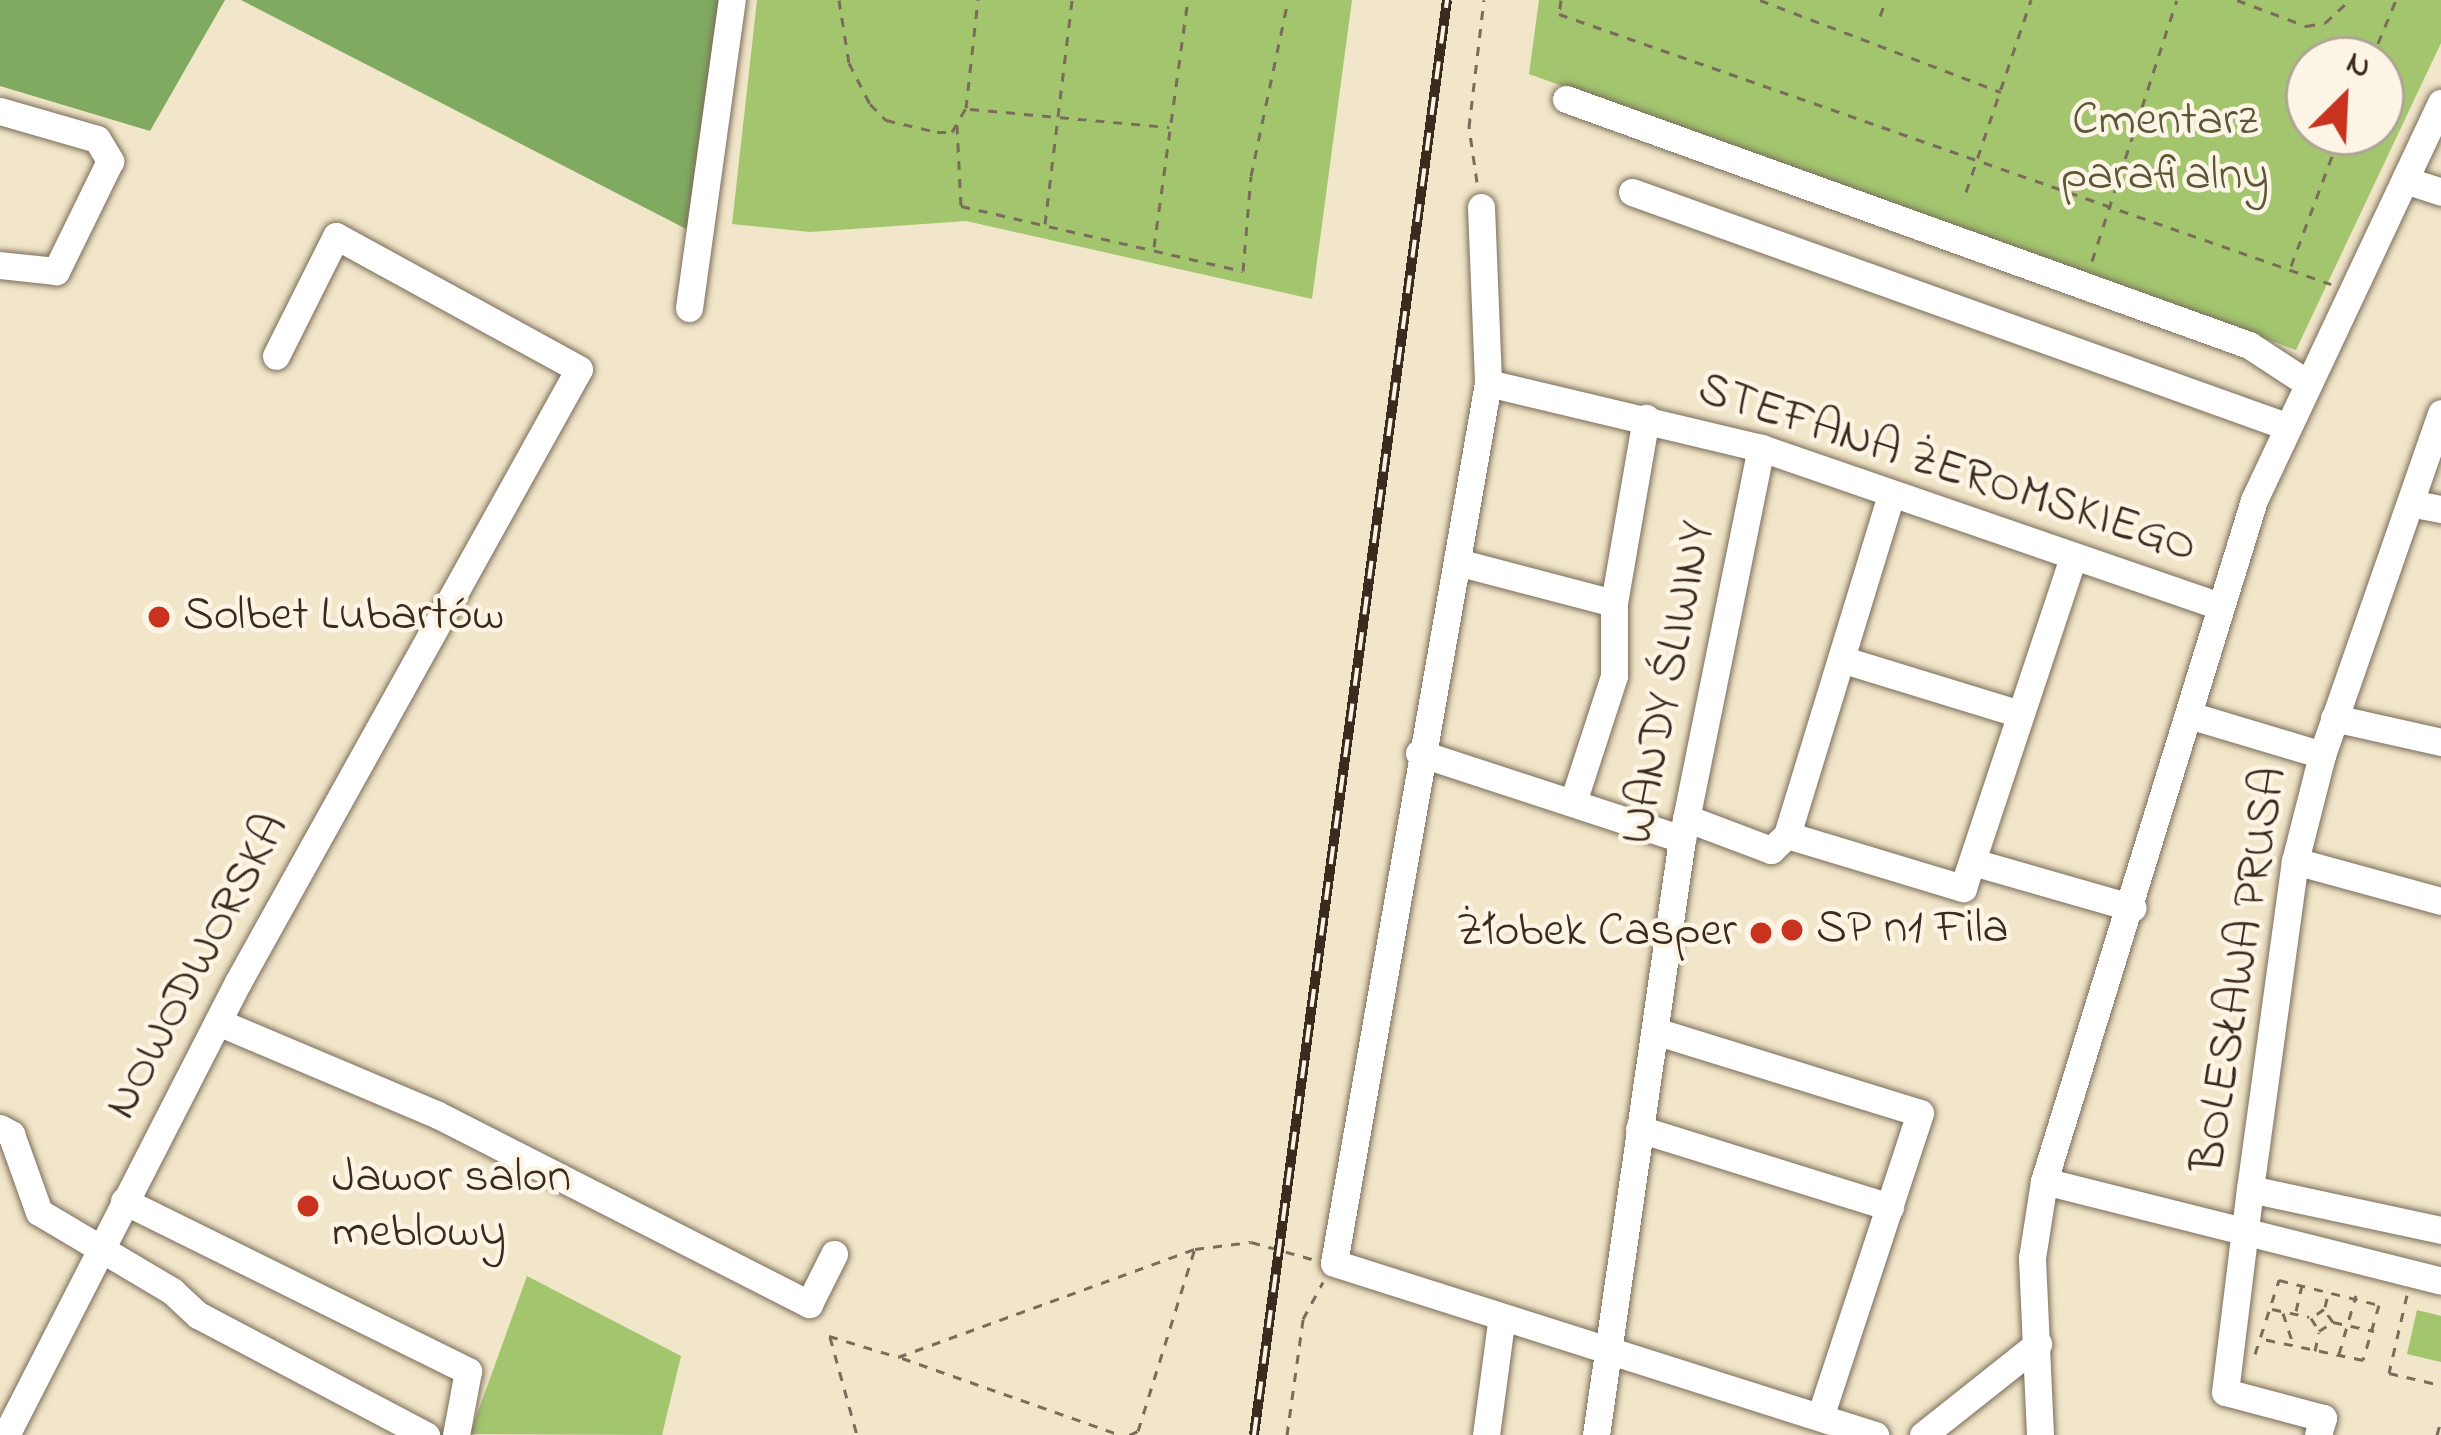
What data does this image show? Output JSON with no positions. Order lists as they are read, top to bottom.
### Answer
{
  "streets": {
    "street": [
      "STEFANA ŻEROMSKIEGO",
      "WANDY ŚLIWINY",
      "NOWODWORSKA",
      "BOLESŁAWA PRUSA"
    ]
  },
  "crossings": [
    ["STEFANA ŻEROMSKIEGO", "WANDY ŚLIWINY"]
  ],
  "parks": ["Cmentarz parafialny"],
  "places": [
    "Solbet Lubartów",
    "SP n1 Fila",
    "Żłobek Casper",
    "Jawor salon meblowy"
  ],
  "north": "top right"
}
